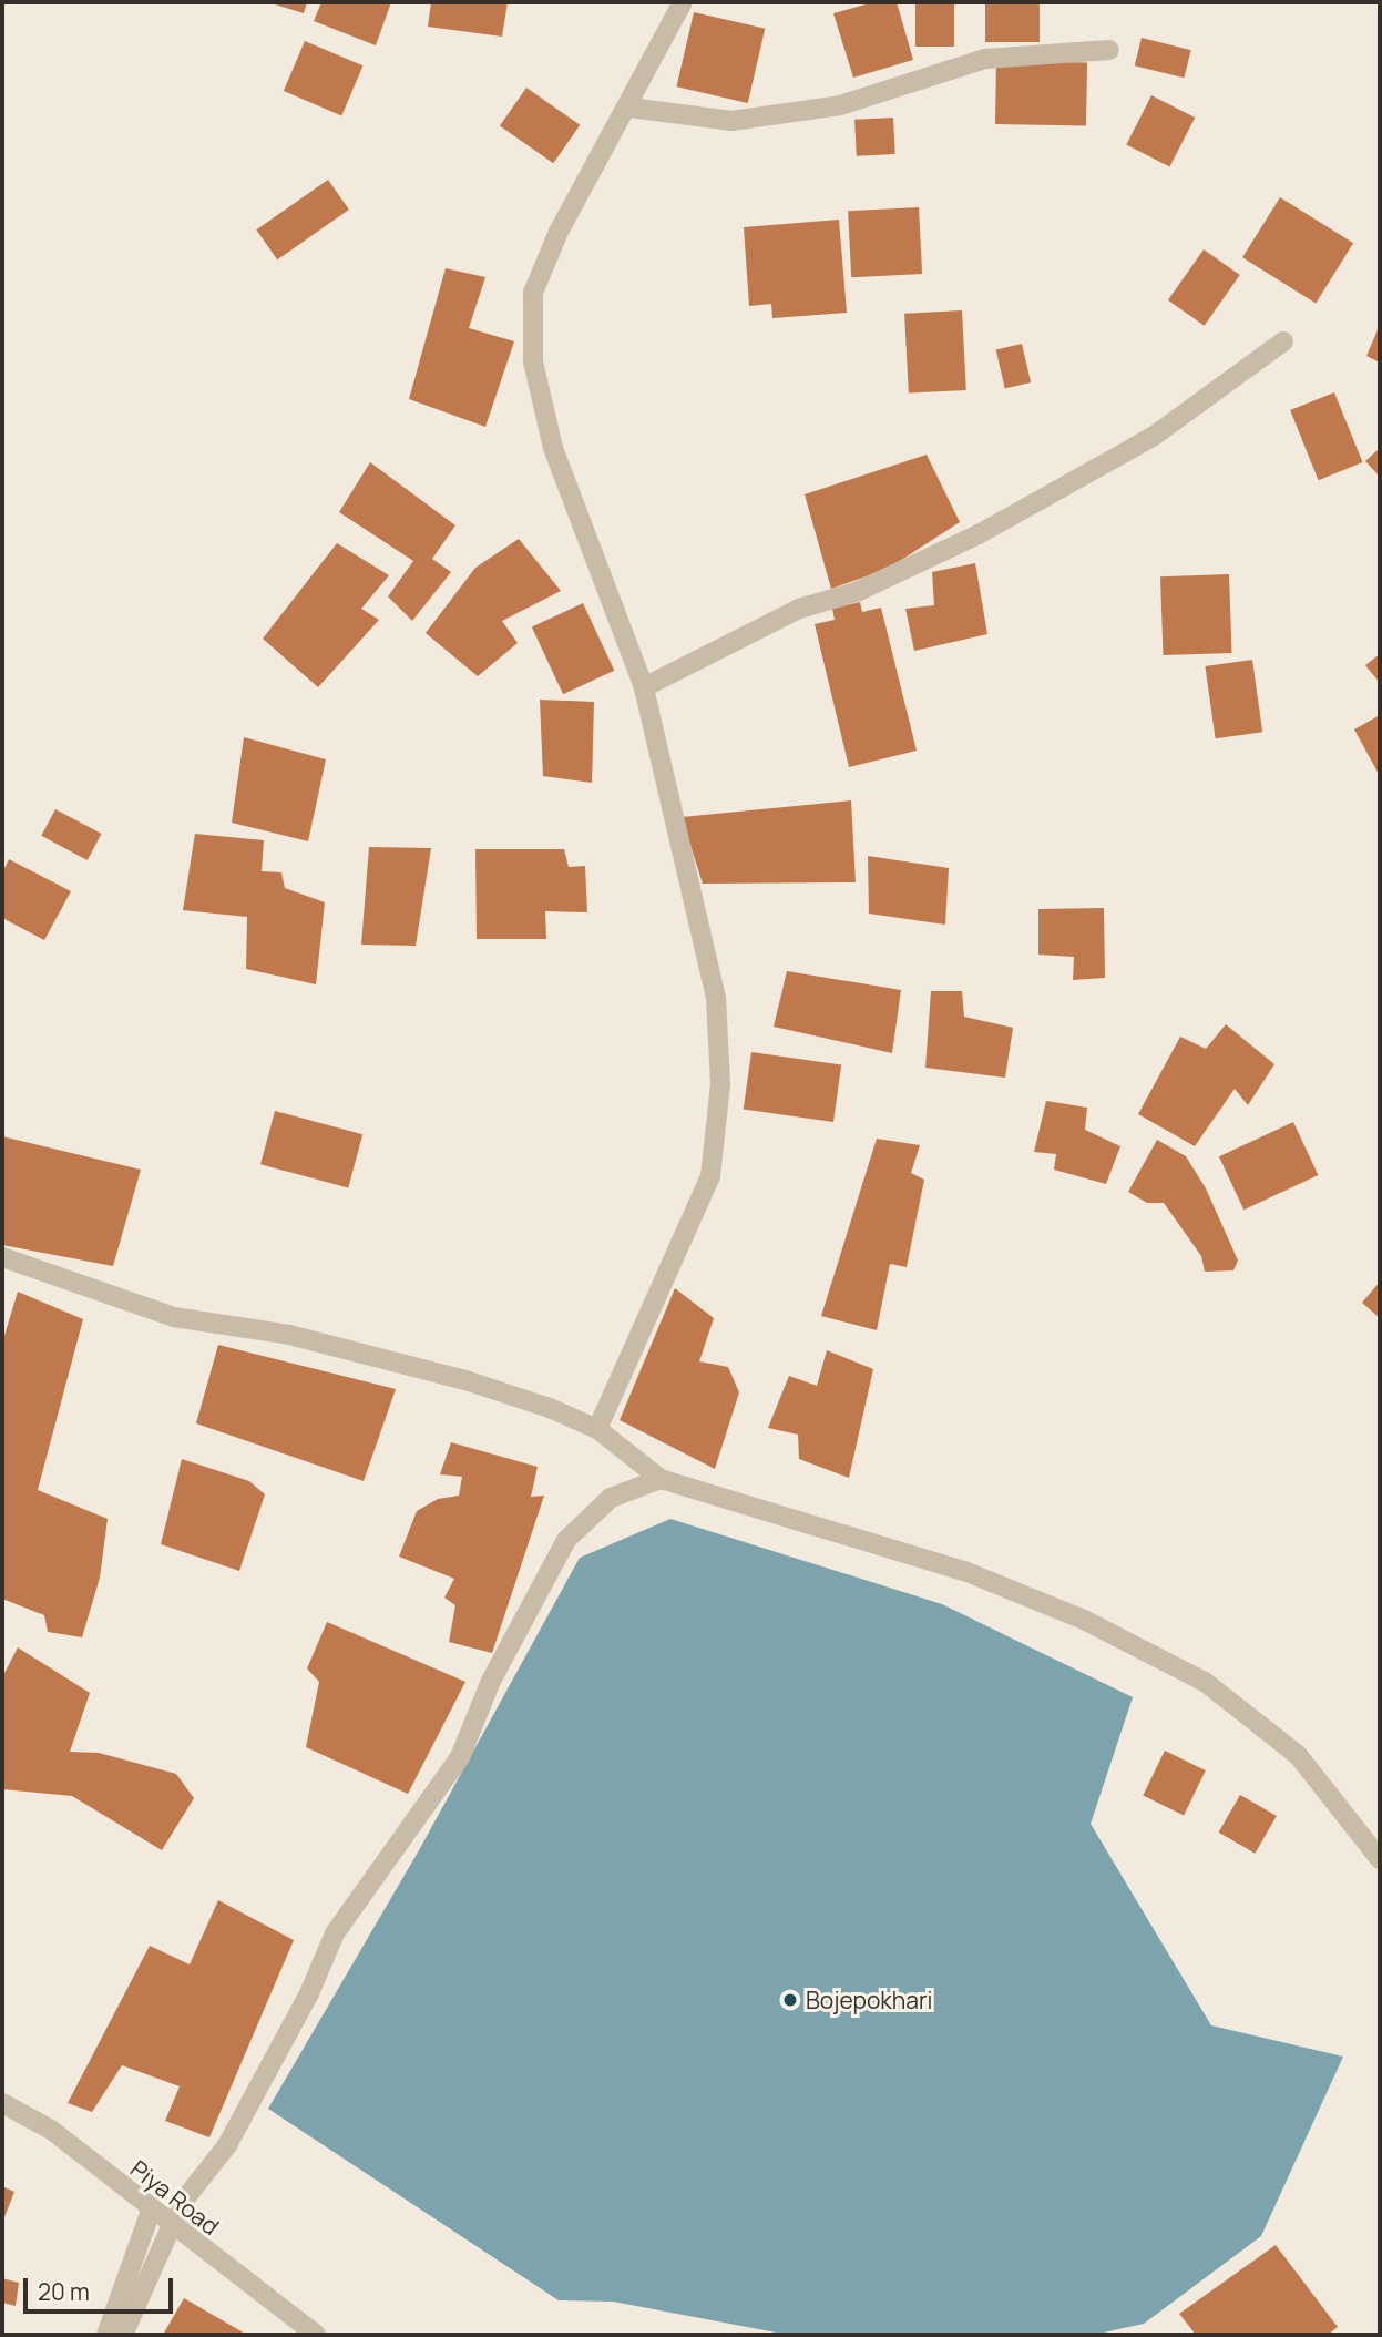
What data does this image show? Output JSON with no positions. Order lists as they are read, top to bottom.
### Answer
{
  "streets": {
    "street": ["Piya Road"]
  },
  "places": ["Bojepokhari"],
  "scale_bar": "20 m"
}
